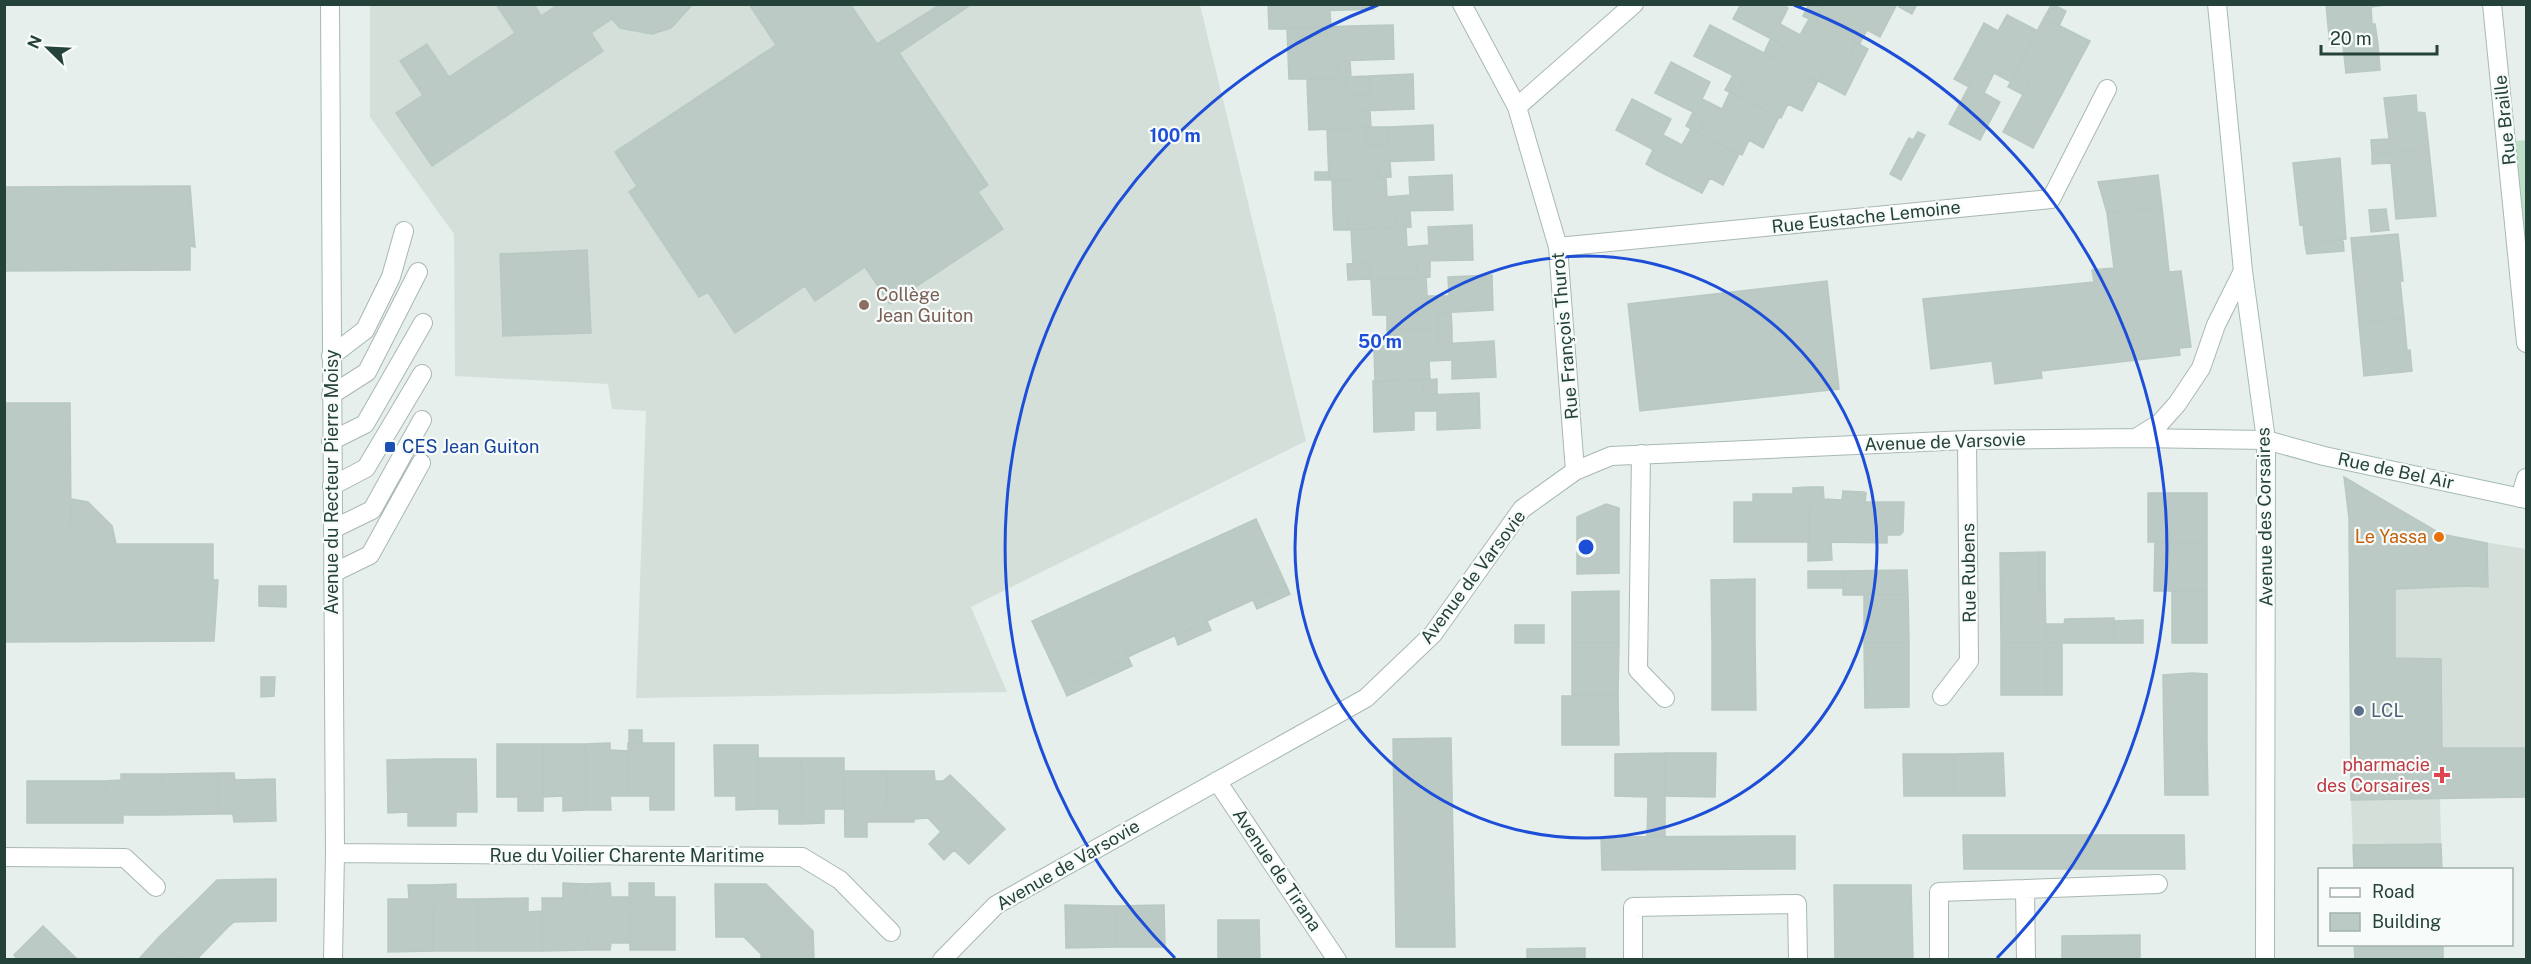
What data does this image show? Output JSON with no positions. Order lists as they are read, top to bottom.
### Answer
{
  "streets": {
    "street": [
      "Rue Braille",
      "Rue Eustache Lemoine",
      "Rue François Thurot",
      "Avenue de Varsovie",
      "Rue de Bel Air",
      "Avenue du Recteur Pierre Moisy",
      "Avenue des Corsaires",
      "Rue Rubens",
      "Rue du Voilier Charente Maritime",
      "Avenue de Tirana"
    ]
  },
  "crossings": [
    ["Rue Eustache Lemoine", "Rue François Thurot"],
    ["Rue François Thurot", "Avenue de Varsovie"],
    ["Avenue de Varsovie", "Rue de Bel Air"],
    ["Avenue de Varsovie", "Avenue des Corsaires"],
    ["Avenue de Varsovie", "Rue Rubens"],
    ["Avenue de Varsovie", "Avenue de Tirana"],
    ["Rue de Bel Air", "Avenue des Corsaires"],
    ["Avenue du Recteur Pierre Moisy", "Rue du Voilier Charente Maritime"]
  ],
  "places": {
    "other": ["Collège Jean Guiton", "Le Yassa", "LCL"],
    "transit": ["CES Jean Guiton"],
    "health": ["pharmacie des Corsaires"]
  },
  "legend": ["Road", "Building"],
  "scale_bar": "20 m",
  "north": "top left",
  "rings": ["100 m", "50 m"]
}
